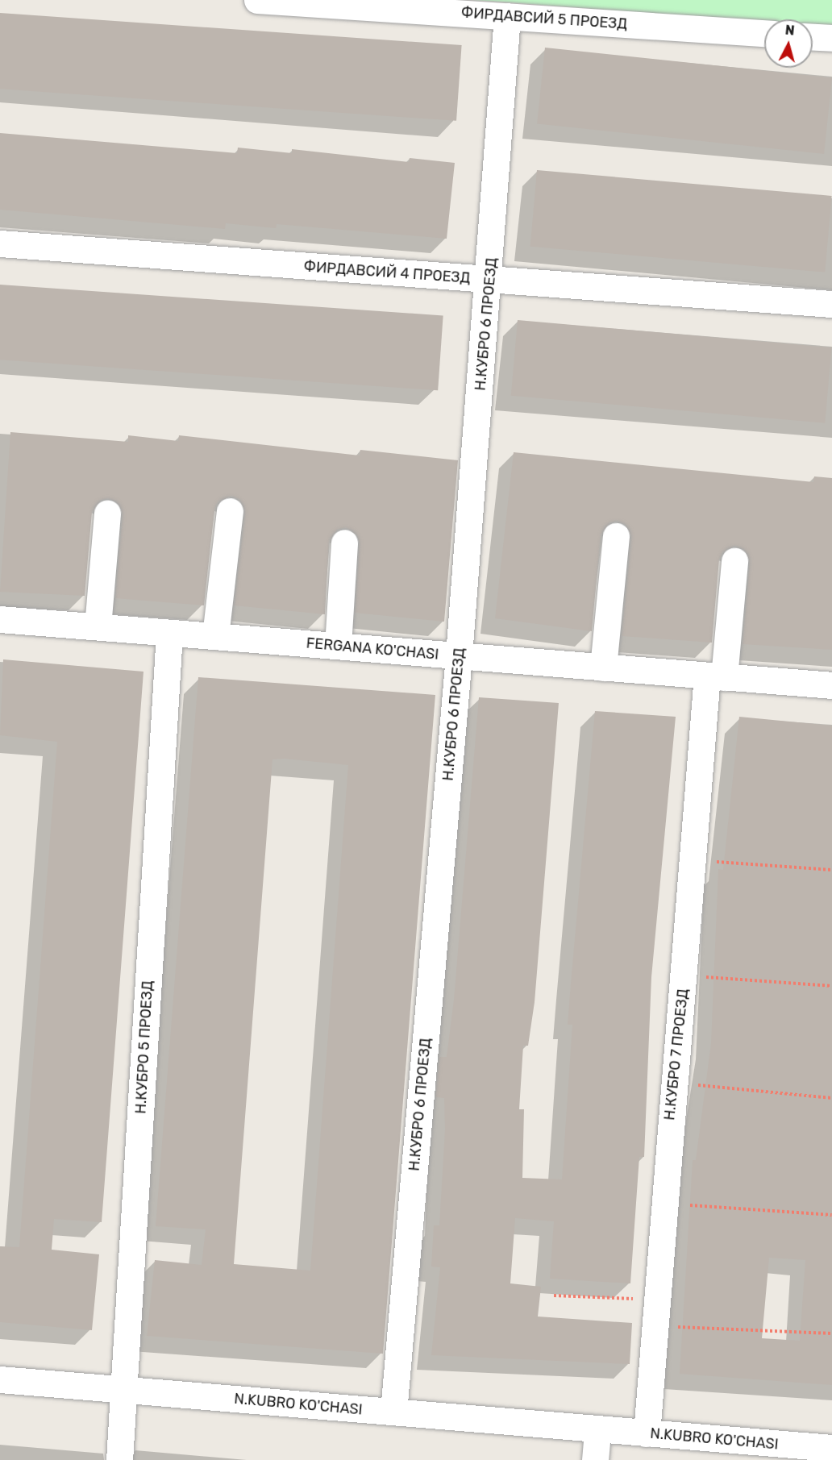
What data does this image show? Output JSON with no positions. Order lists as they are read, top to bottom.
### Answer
{
  "streets": {
    "street": [
      "ФИРДАВСИЙ 5 ПРОЕЗД",
      "ФИРДАВСИЙ 4 ПРОЕЗД",
      "Н.КУБРО 6 ПРОЕЗД",
      "FERGANA KO'CHASI",
      "Н.КУБРО 5 ПРОЕЗД",
      "Н.КУБРО 7 ПРОЕЗД",
      "N.KUBRO KO'CHASI"
    ]
  },
  "crossings": [
    ["ФИРДАВСИЙ 5 ПРОЕЗД", "Н.КУБРО 6 ПРОЕЗД"],
    ["ФИРДАВСИЙ 4 ПРОЕЗД", "Н.КУБРО 6 ПРОЕЗД"],
    ["Н.КУБРО 6 ПРОЕЗД", "FERGANA KO'CHASI"],
    ["Н.КУБРО 6 ПРОЕЗД", "N.KUBRO KO'CHASI"],
    ["FERGANA KO'CHASI", "Н.КУБРО 5 ПРОЕЗД"],
    ["FERGANA KO'CHASI", "Н.КУБРО 7 ПРОЕЗД"],
    ["Н.КУБРО 5 ПРОЕЗД", "N.KUBRO KO'CHASI"],
    ["Н.КУБРО 7 ПРОЕЗД", "N.KUBRO KO'CHASI"]
  ],
  "north": "top"
}
